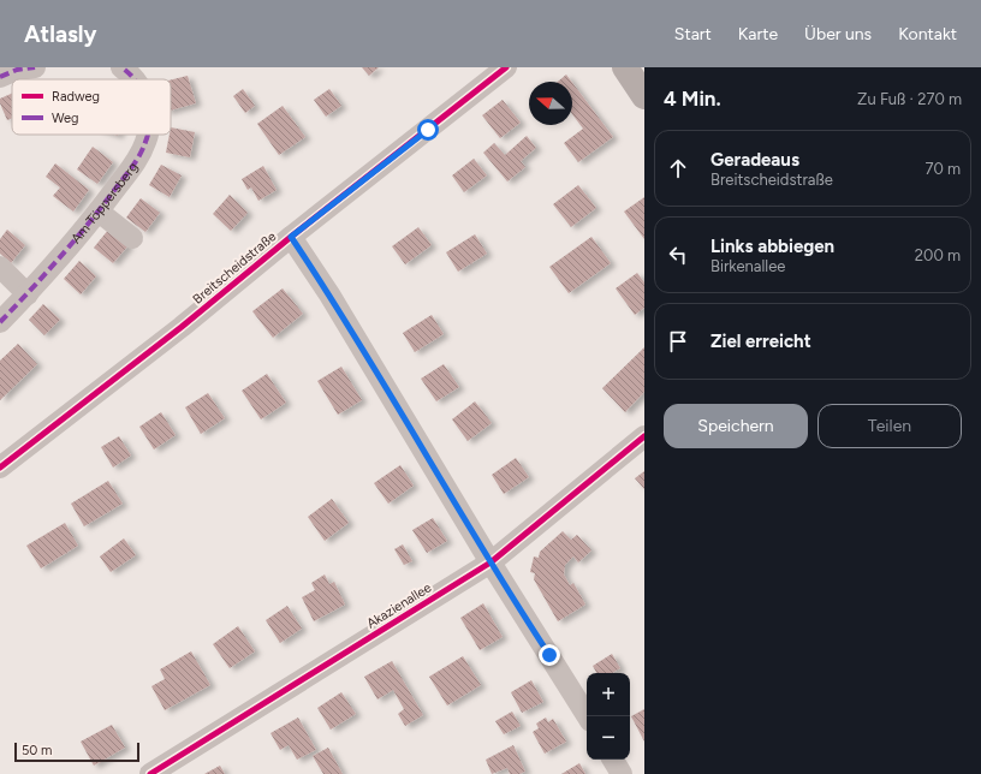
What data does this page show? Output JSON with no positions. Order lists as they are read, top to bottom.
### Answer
{
  "streets": {
    "street": ["Am Töppersberg", "Breitscheidstraße", "Akazienallee"]
  },
  "legend": ["Radweg", "Weg"],
  "scale_bar": "50 m",
  "north": "left",
  "page": {
    "header": "Atlasly",
    "nav": [
      "Start",
      "Karte",
      "Über uns",
      "Kontakt"
    ],
    "heading": ["4 Min.", "Zu Fuß · 270 m"],
    "list": [
      ["Geradeaus", "Breitscheidstraße", "70 m"],
      ["Links abbiegen", "Birkenallee", "200 m"],
      "Ziel erreicht"
    ],
    "buttons": ["Speichern", "Teilen"],
    "map_buttons": ["+", "−"],
    "scale": "50 m"
  }
}
